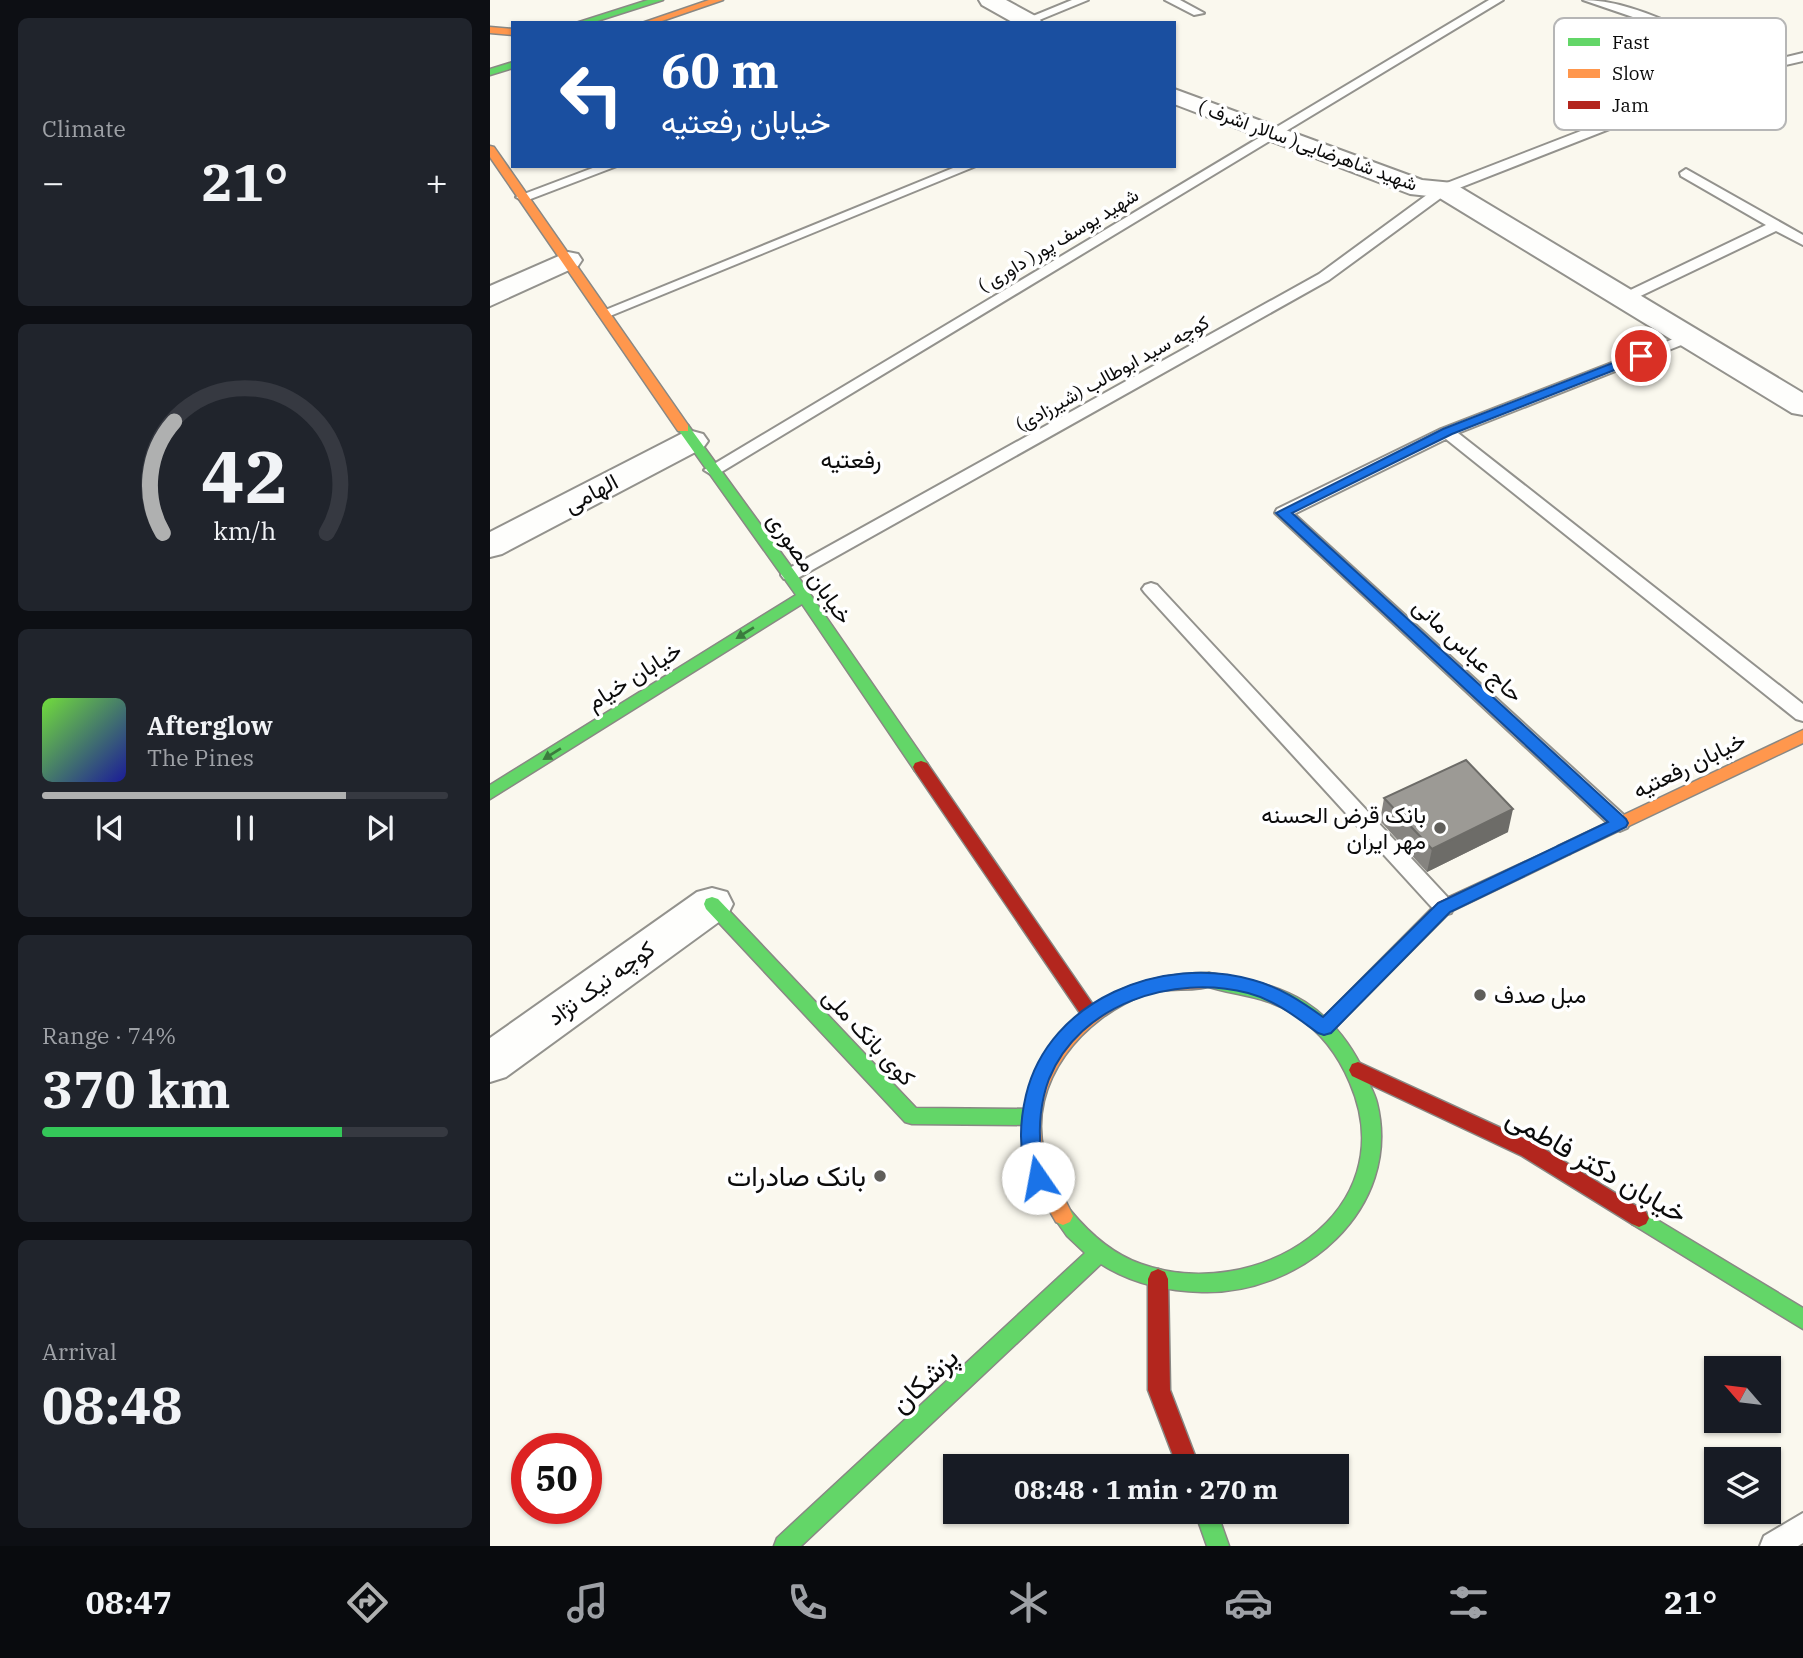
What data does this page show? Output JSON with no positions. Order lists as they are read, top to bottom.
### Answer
{
  "streets": {
    "main road": [
      "خیابان مصوری",
      "خیابان خیام",
      "خیابان رفعتیه",
      "کوی بانک ملی",
      "خیابان دکتر فاطمی",
      "پزشکان"
    ],
    "street": ["شهید شاهرضایی( سالار اشرف )", "الهامی", "کوچه نیک نژاد"],
    "lane": ["شهید یوسف پور( داوری )", "کوچه سید ابوطالب (شیرزادی)", "حاج عباس مانی"]
  },
  "crossings": [
    ["شهید شاهرضایی( سالار اشرف )", "شهید یوسف پور( داوری )"],
    ["شهید شاهرضایی( سالار اشرف )", "کوچه سید ابوطالب (شیرزادی)"],
    ["شهید یوسف پور( داوری )", "خیابان مصوری"],
    ["کوچه سید ابوطالب (شیرزادی)", "خیابان مصوری"],
    ["الهامی", "خیابان مصوری"],
    ["خیابان مصوری", "خیابان خیام"],
    ["حاج عباس مانی", "خیابان رفعتیه"],
    ["کوچه نیک نژاد", "کوی بانک ملی"]
  ],
  "one_way": ["خیابان خیام"],
  "districts": ["رفعتیه"],
  "places": ["بانک قرض الحسنه مهر ایران", "مبل صدف", "بانک صادرات"],
  "legend": ["Fast", "Slow", "Jam"],
  "north": "top left",
  "page": {
    "tile": [
      "Climate",
      ["Range · 74%", "370 km"],
      ["Arrival", "08:48"]
    ],
    "turn": ["60 m", "خیابان رفعتیه"],
    "heat": ["−", "21°", "+"],
    "song": ["Afterglow", "The Pines"],
    "limit": "50",
    "trip": "08:48 · 1 min · 270 m",
    "tabs": ["08:47", "21°"],
    "gauge": ["42", "km/h"]
  }
}
